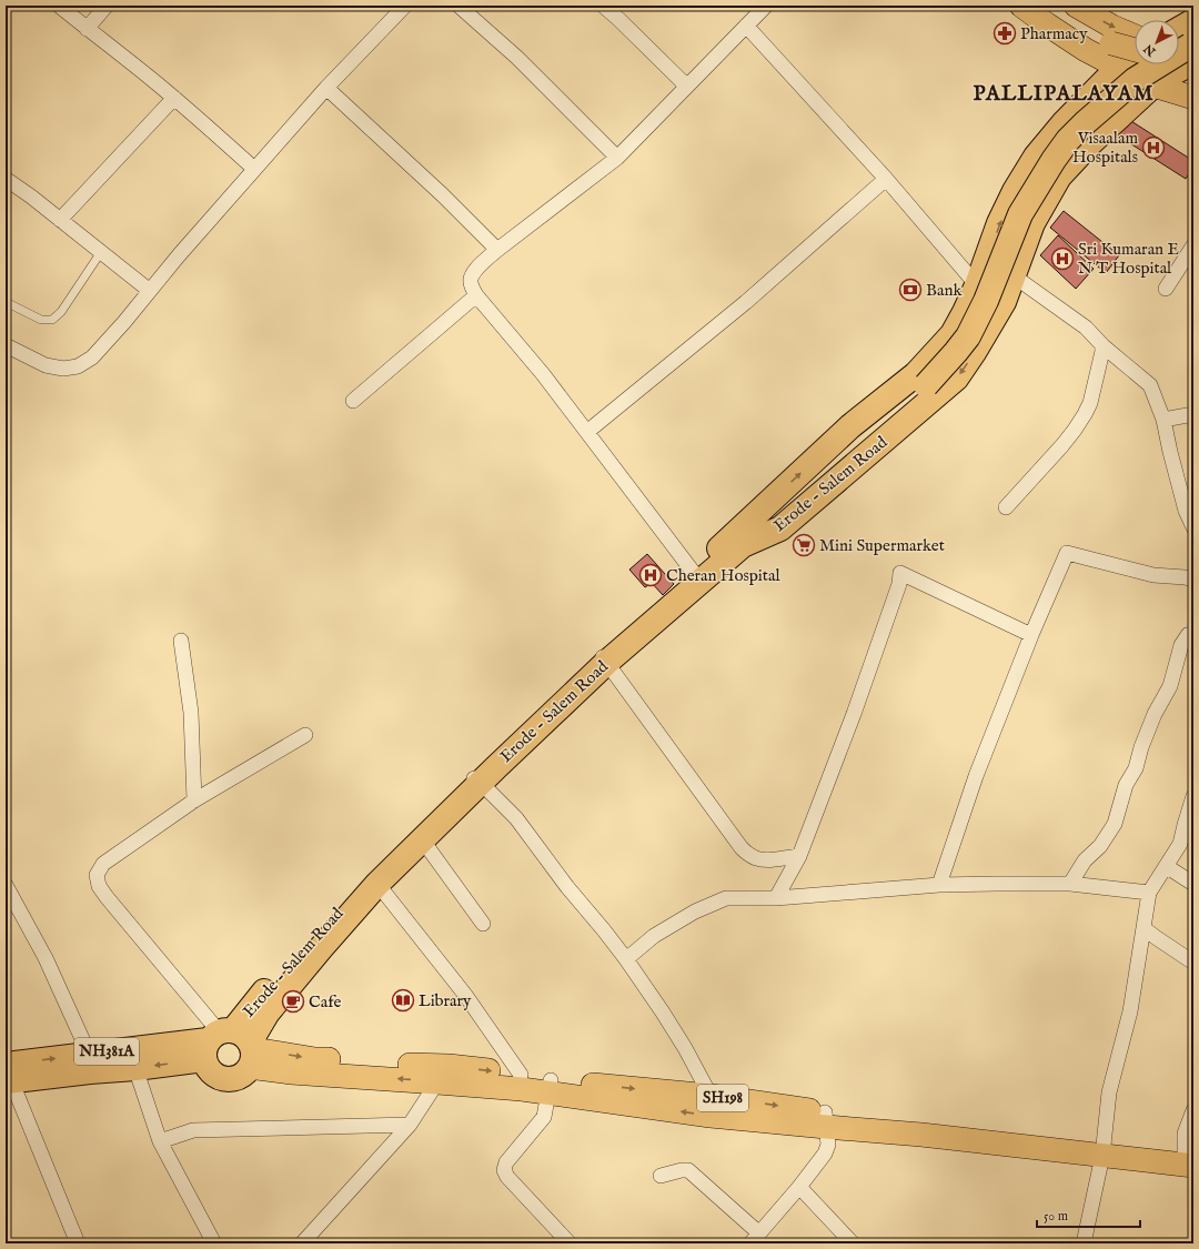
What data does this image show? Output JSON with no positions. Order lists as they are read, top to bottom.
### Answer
{
  "streets": {
    "highway": ["Erode - Salem Road", "NH381A"],
    "main road": ["SH198"]
  },
  "crossings": [
    ["Erode - Salem Road", "NH381A"],
    ["Erode - Salem Road", "SH198"],
    ["NH381A", "SH198"]
  ],
  "districts": ["PALLIPALAYAM"],
  "places": {
    "pharmacy": ["Pharmacy"],
    "hospital": ["Visaalam Hospitals", "Sri Kumaran E N T Hospital", "Cheran Hospital"],
    "bank": ["Bank"],
    "supermarket": ["Mini Supermarket"],
    "library": ["Library"],
    "cafe": ["Cafe"]
  },
  "scale_bar": "50 m",
  "north": "bottom left"
}
